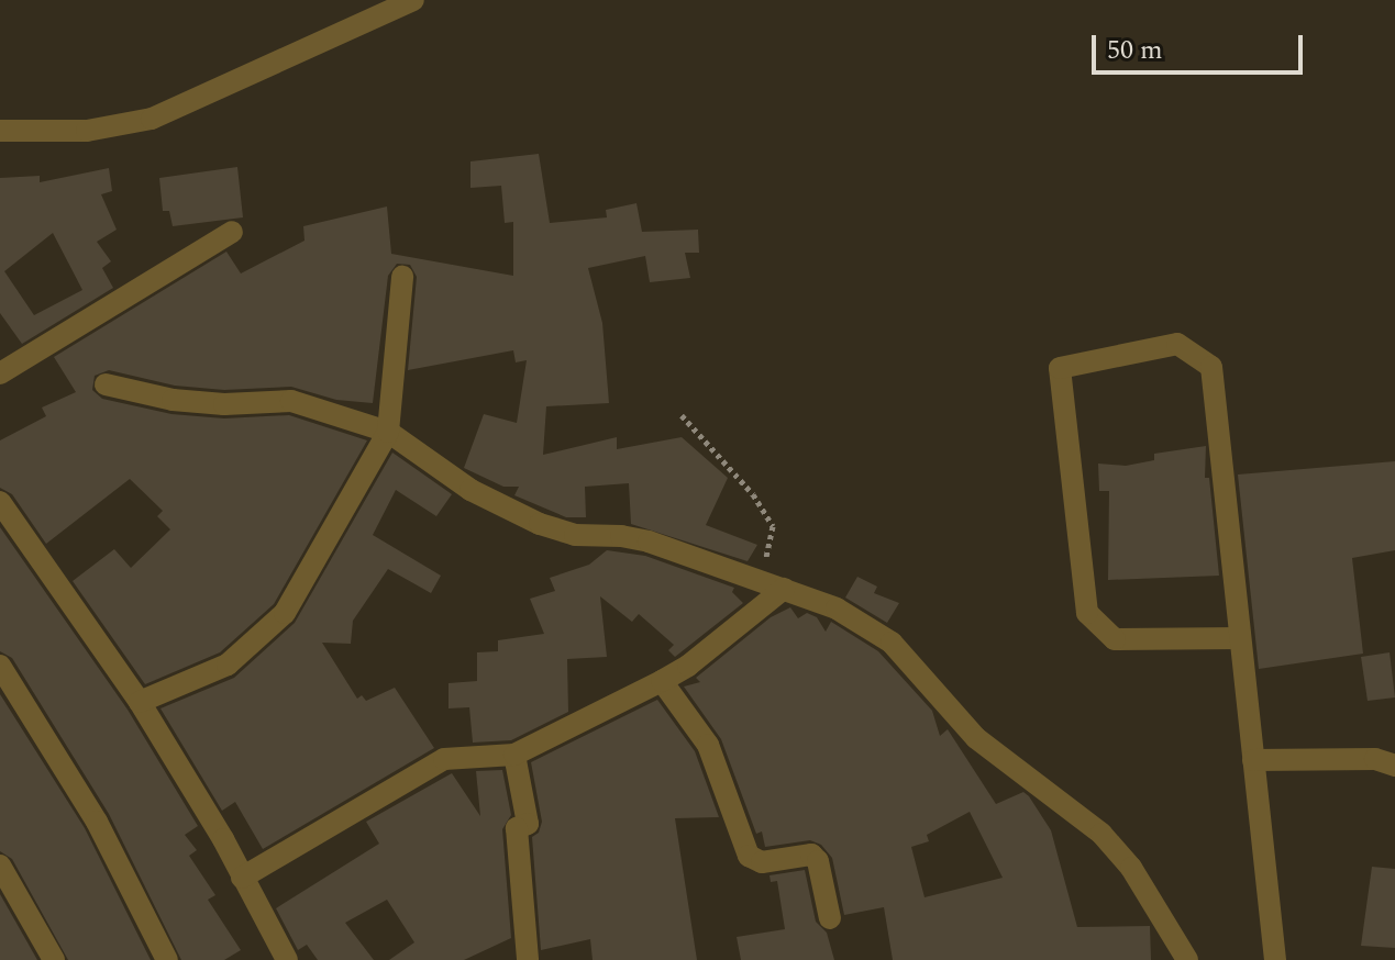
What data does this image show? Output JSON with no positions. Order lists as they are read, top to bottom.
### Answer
{
  "scale_bar": "50 m"
}
